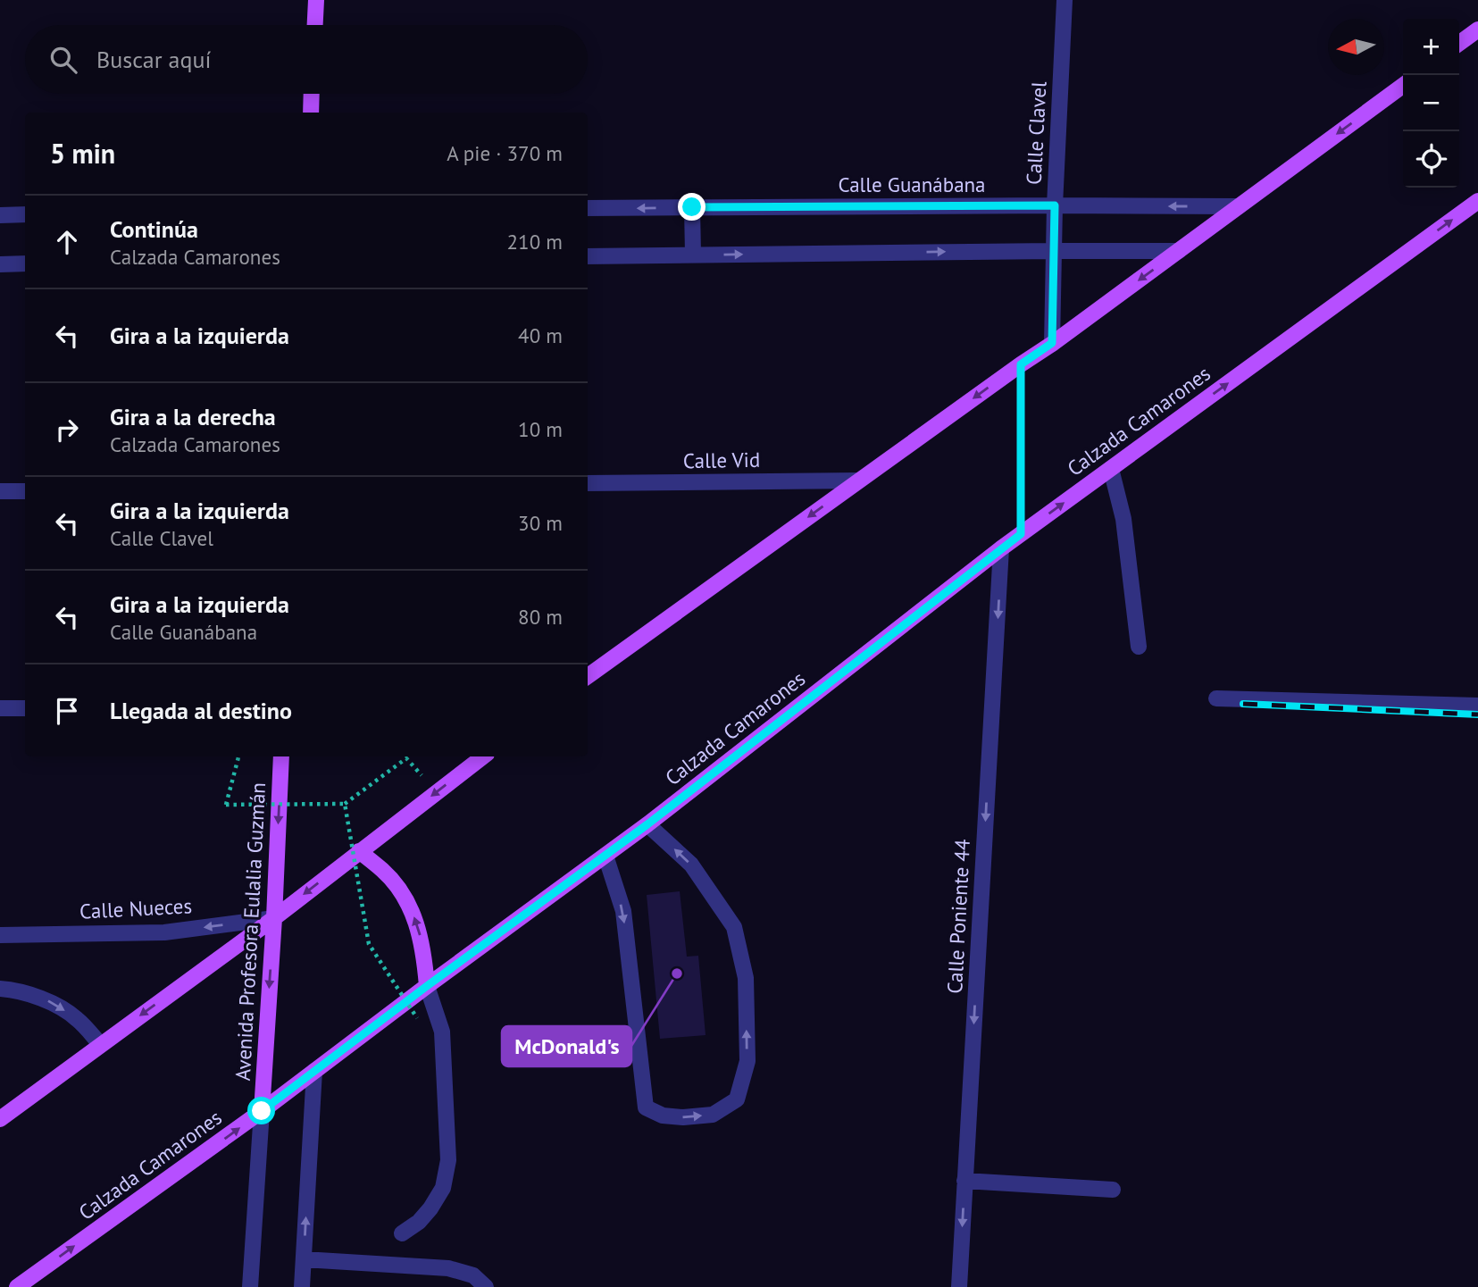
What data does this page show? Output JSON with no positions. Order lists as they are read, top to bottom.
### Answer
{
  "streets": {
    "main road": ["Calzada Camarones", "Avenida Profesora Eulalia Guzmán"],
    "street": [
      "Calle Clavel",
      "Calle Guanábana",
      "Calle Vid",
      "Calle Nueces",
      "Calle Poniente 44"
    ]
  },
  "crossings": [
    ["Calle Clavel", "Calle Guanábana"],
    ["Calzada Camarones", "Calle Poniente 44"],
    ["Calzada Camarones", "Avenida Profesora Eulalia Guzmán"],
    ["Calle Nueces", "Avenida Profesora Eulalia Guzmán"]
  ],
  "one_way": ["Calle Nueces", "Calle Poniente 44", "Avenida Profesora Eulalia Guzmán"],
  "places": ["McDonald's"],
  "north": "left",
  "page": {
    "map_buttons": ["+", "−"],
    "search": "Buscar aquí",
    "heading": ["5 min", "A pie · 370 m"],
    "list": [
      ["Continúa", "Calzada Camarones", "210 m"],
      ["Gira a la izquierda", "40 m"],
      ["Gira a la derecha", "Calzada Camarones", "10 m"],
      ["Gira a la izquierda", "Calle Clavel", "30 m"],
      ["Gira a la izquierda", "Calle Guanábana", "80 m"],
      "Llegada al destino"
    ]
  }
}
